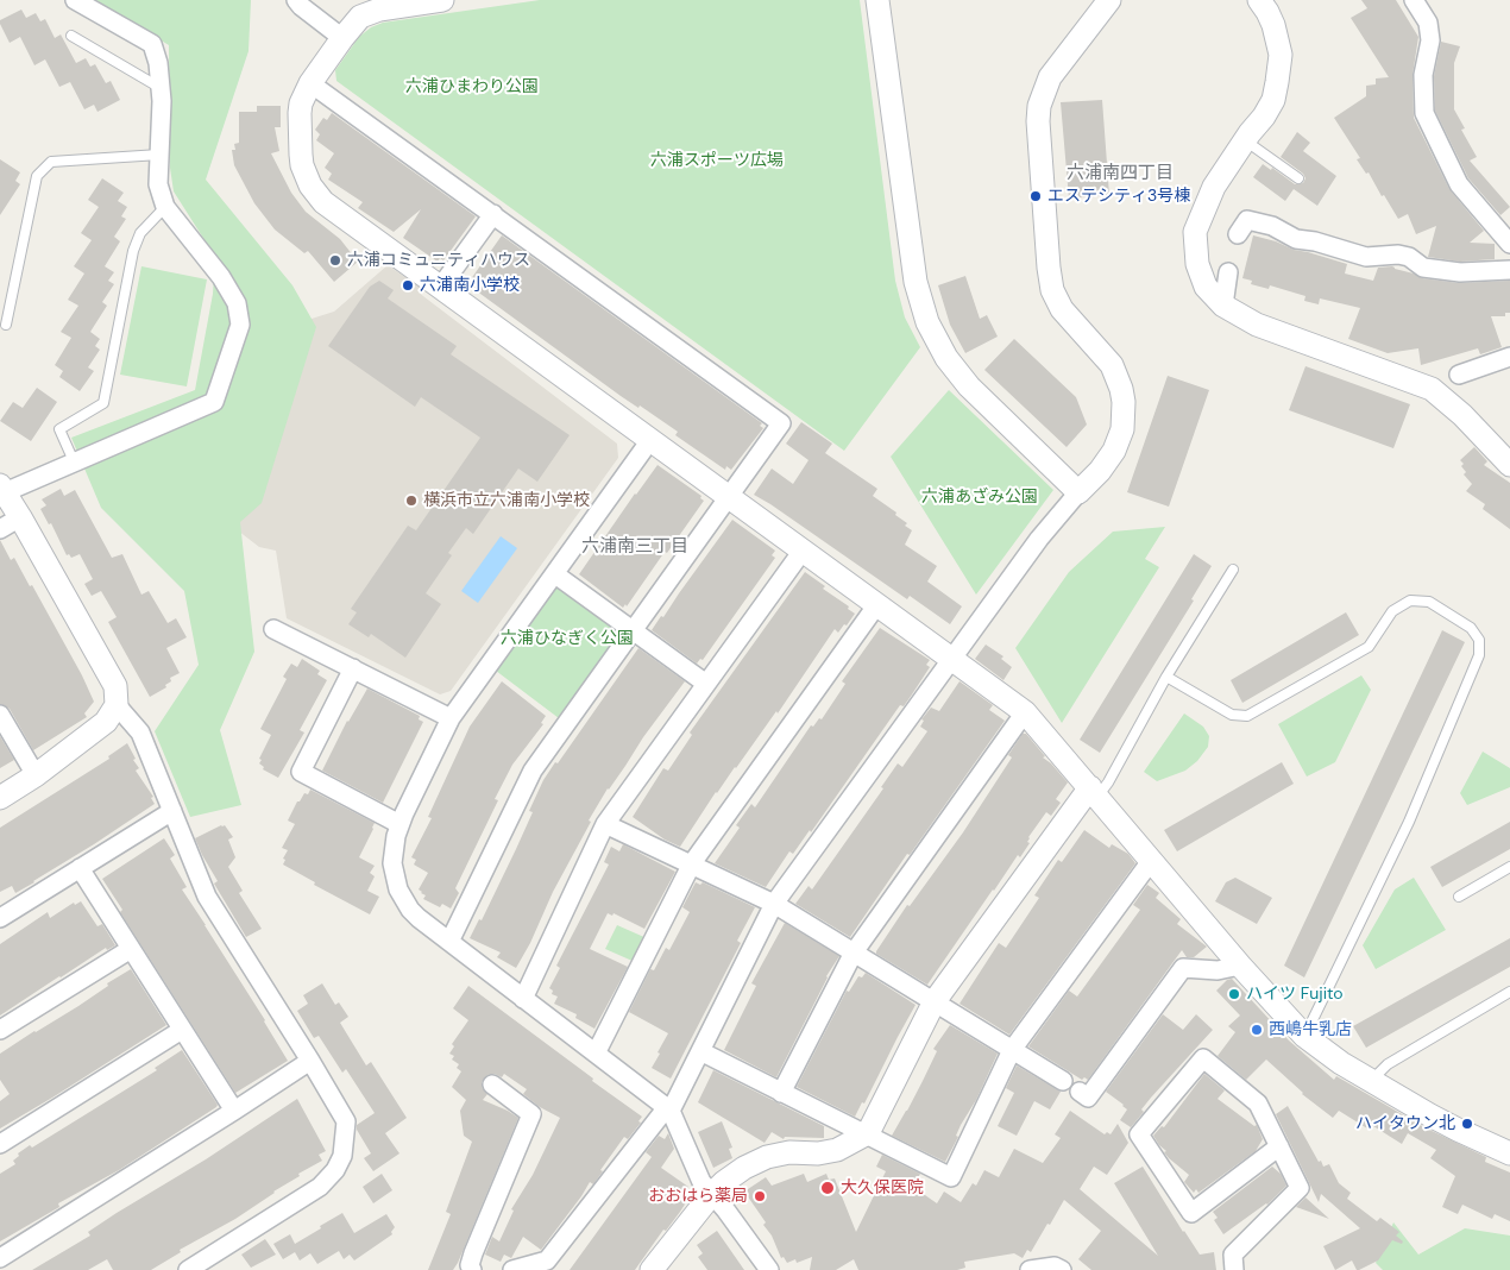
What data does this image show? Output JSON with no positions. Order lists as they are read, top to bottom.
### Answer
{
  "districts": ["六浦南四丁目", "六浦南三丁目"],
  "parks": [
    "六浦ひまわり公園",
    "六浦スポーツ広場",
    "六浦あざみ公園",
    "六浦ひなぎく公園"
  ],
  "places": [
    "エステシティ3号棟",
    "六浦コミュニティハウス",
    "六浦南小学校",
    "横浜市立六浦南小学校",
    "ハイツ Fujito",
    "西嶋牛乳店",
    "ハイタウン北",
    "大久保医院",
    "おおはら薬局"
  ]
}
